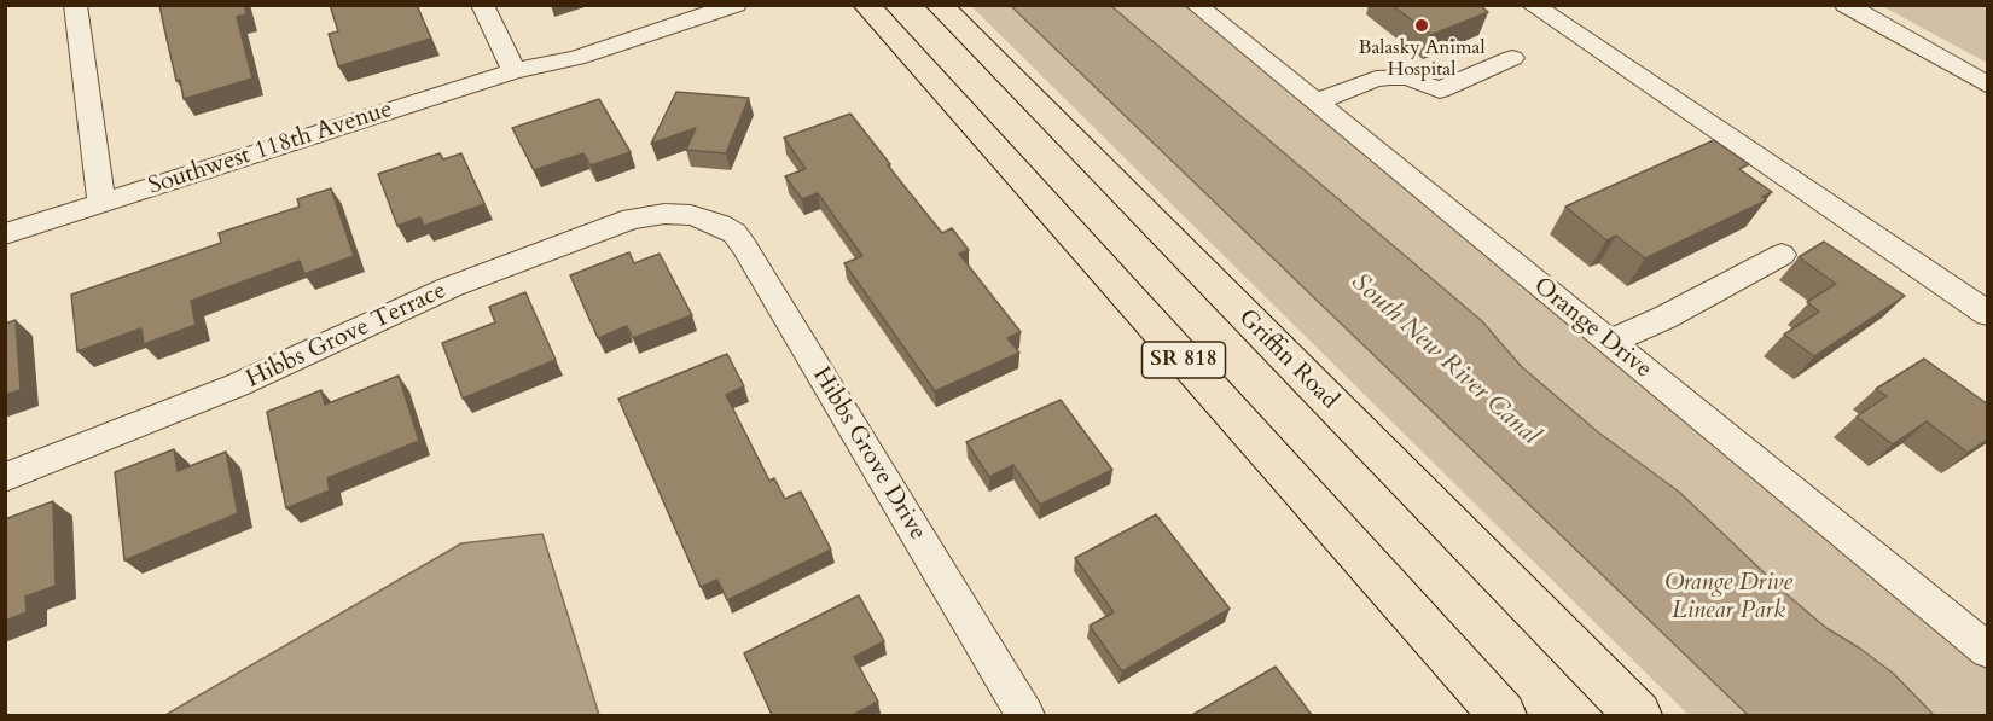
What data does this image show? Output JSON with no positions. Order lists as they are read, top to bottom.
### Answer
{
  "streets": {
    "main road": ["SR 818", "Griffin Road"],
    "street": [
      "Southwest 118th Avenue",
      "Orange Drive",
      "Hibbs Grove Terrace",
      "Hibbs Grove Drive"
    ]
  },
  "crossings": [
    ["Hibbs Grove Terrace", "Hibbs Grove Drive"]
  ],
  "water": ["South New River Canal"],
  "parks": ["Orange Drive Linear Park"],
  "places": ["Balasky Animal Hospital"]
}
